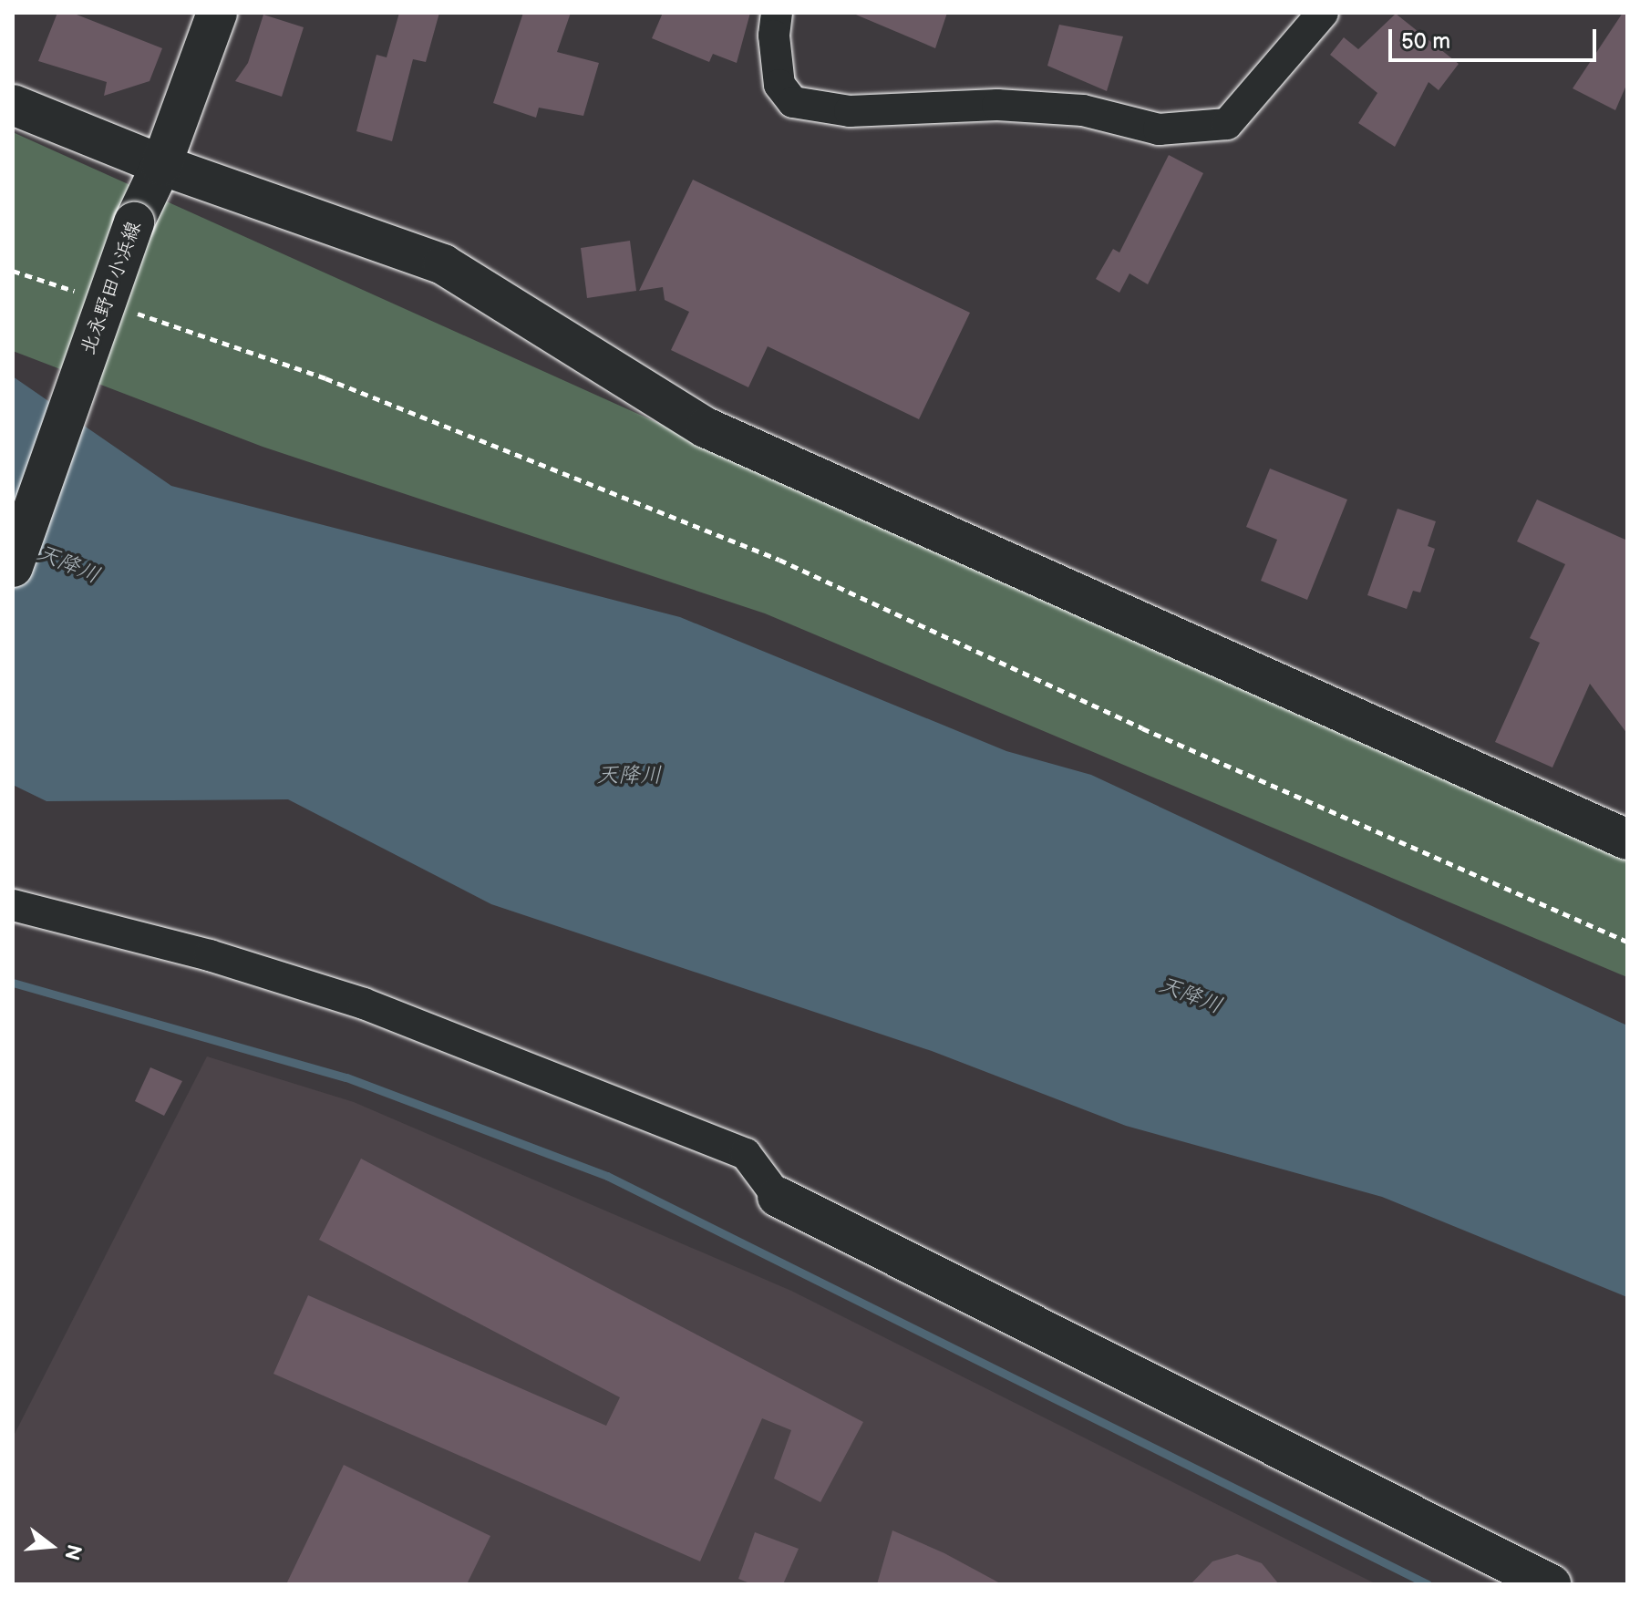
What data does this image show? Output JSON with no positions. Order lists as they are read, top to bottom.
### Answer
{
  "streets": {
    "street": ["北永野田小浜線"]
  },
  "water": ["天降川"],
  "scale_bar": "50 m",
  "north": "right"
}
